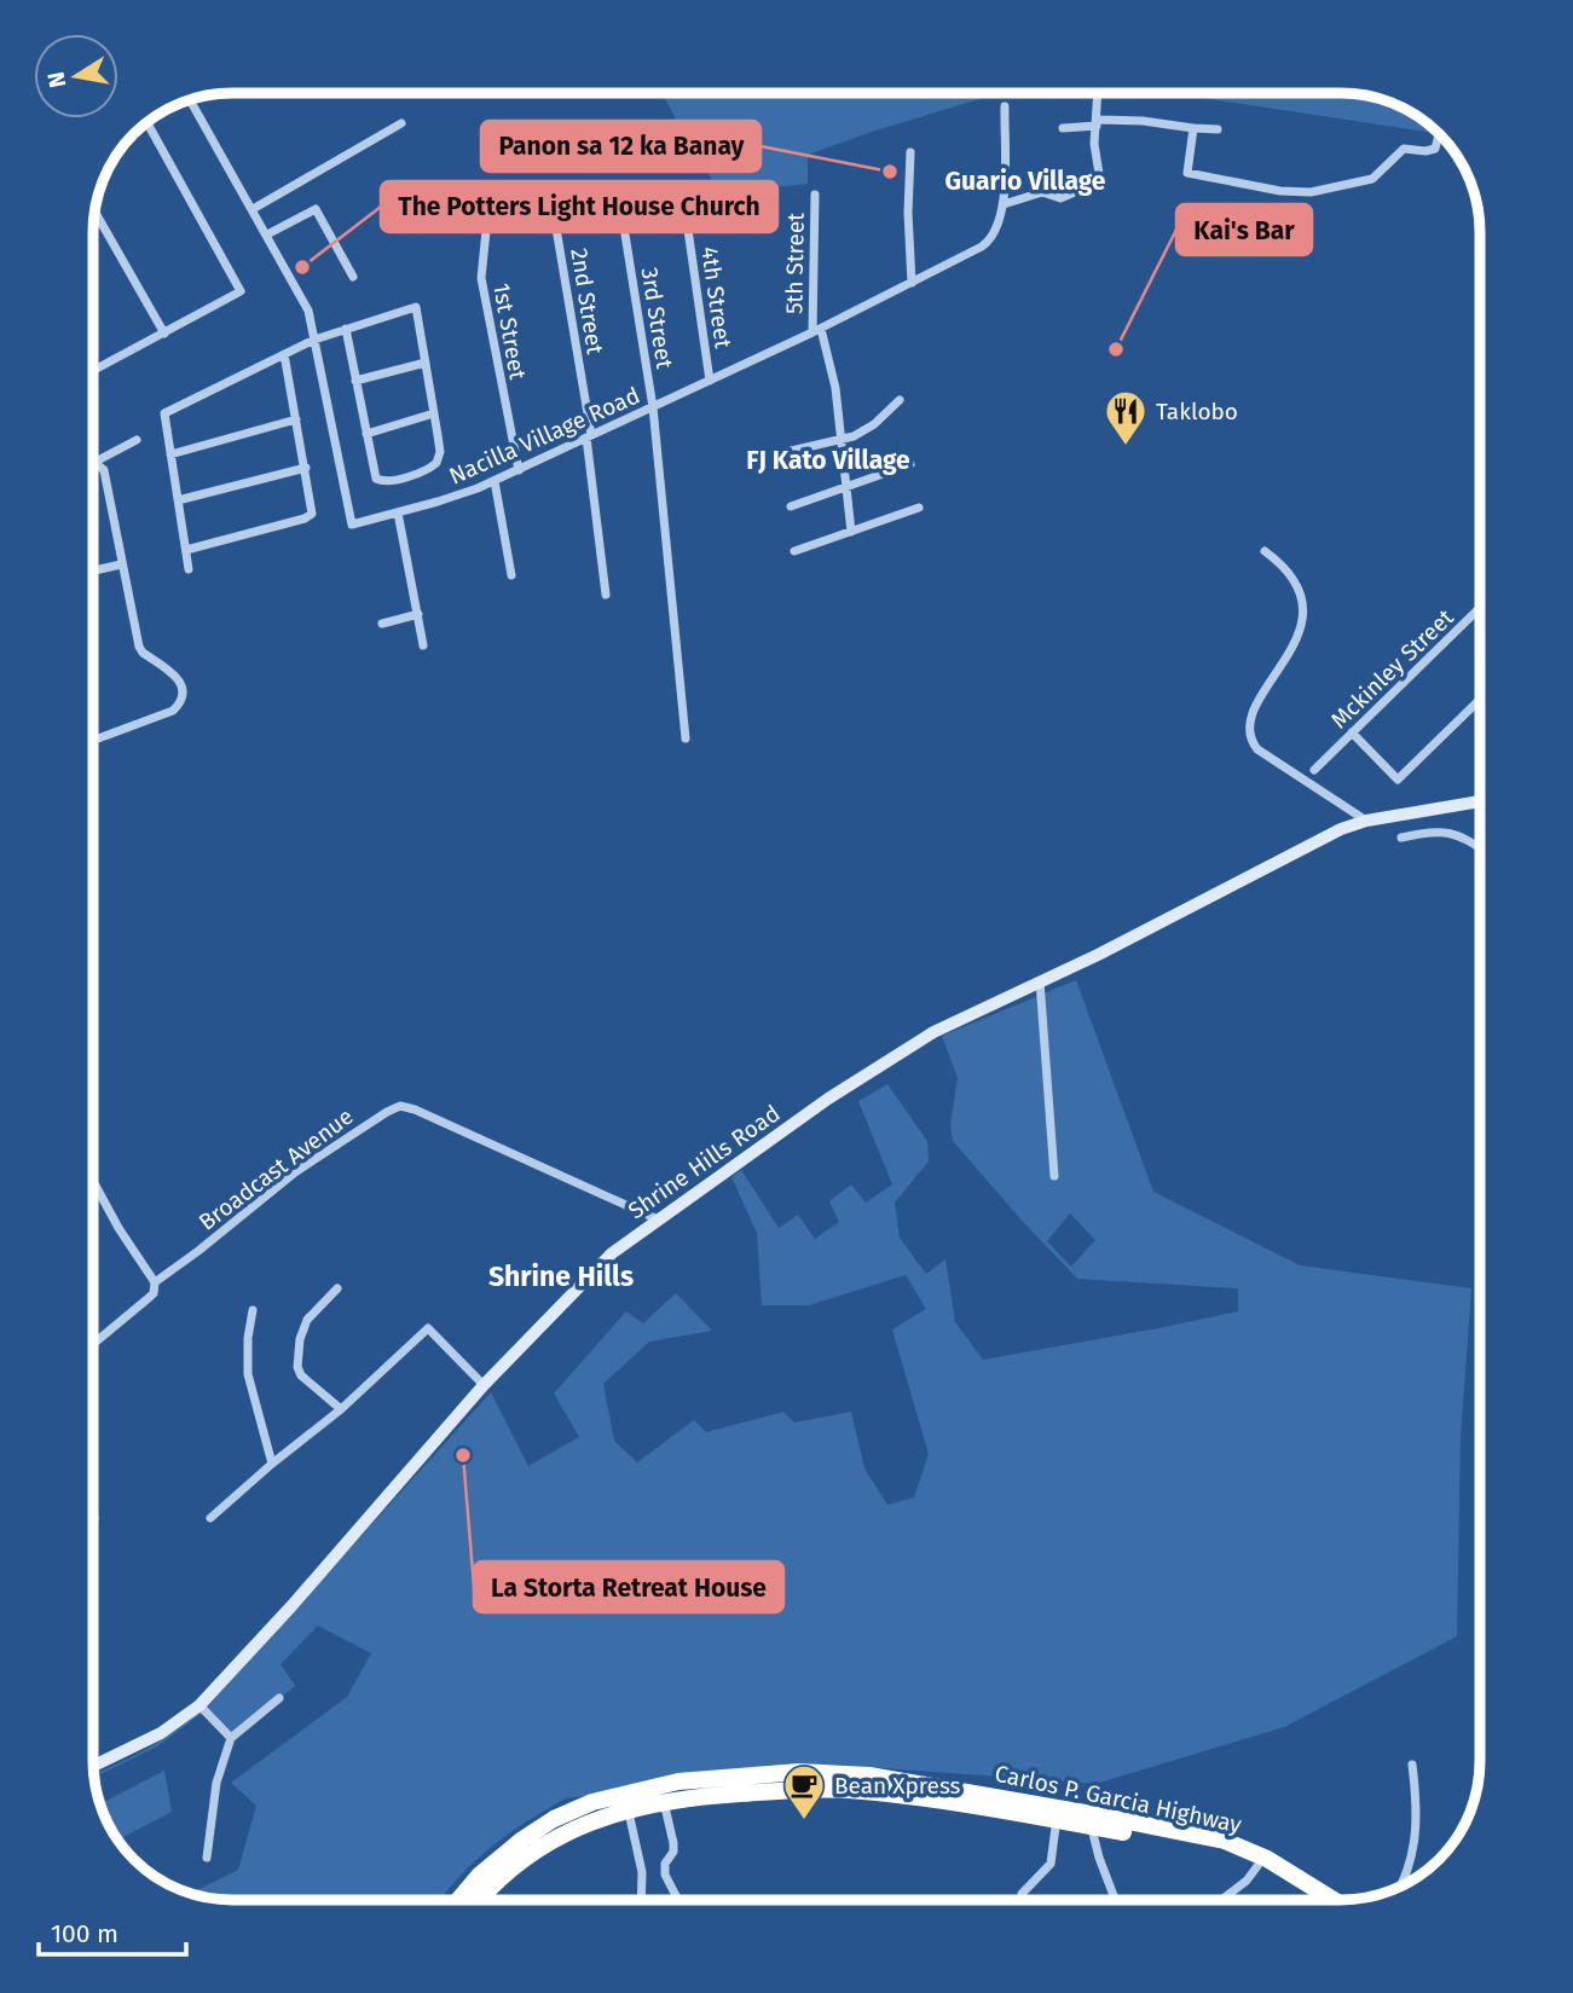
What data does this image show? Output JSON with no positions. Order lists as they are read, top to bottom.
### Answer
{
  "streets": {
    "highway": ["Carlos P. Garcia Highway"],
    "street": [
      "5th Street",
      "4th Street",
      "2nd Street",
      "3rd Street",
      "1st Street",
      "Nacilla Village Road",
      "Mckinley Street",
      "Shrine Hills Road",
      "Broadcast Avenue"
    ]
  },
  "crossings": [
    ["5th Street", "Nacilla Village Road"],
    ["4th Street", "Nacilla Village Road"],
    ["2nd Street", "Nacilla Village Road"],
    ["3rd Street", "Nacilla Village Road"],
    ["1st Street", "Nacilla Village Road"],
    ["Shrine Hills Road", "Broadcast Avenue"]
  ],
  "districts": ["Guario Village", "FJ Kato Village", "Shrine Hills"],
  "places": {
    "other": [
      "Panon sa 12 ka Banay",
      "The Potters Light House Church",
      "Kai's Bar",
      "La Storta Retreat House"
    ],
    "restaurant": ["Taklobo"],
    "cafe": ["Bean Xpress"]
  },
  "scale_bar": "100 m",
  "north": "left"
}
